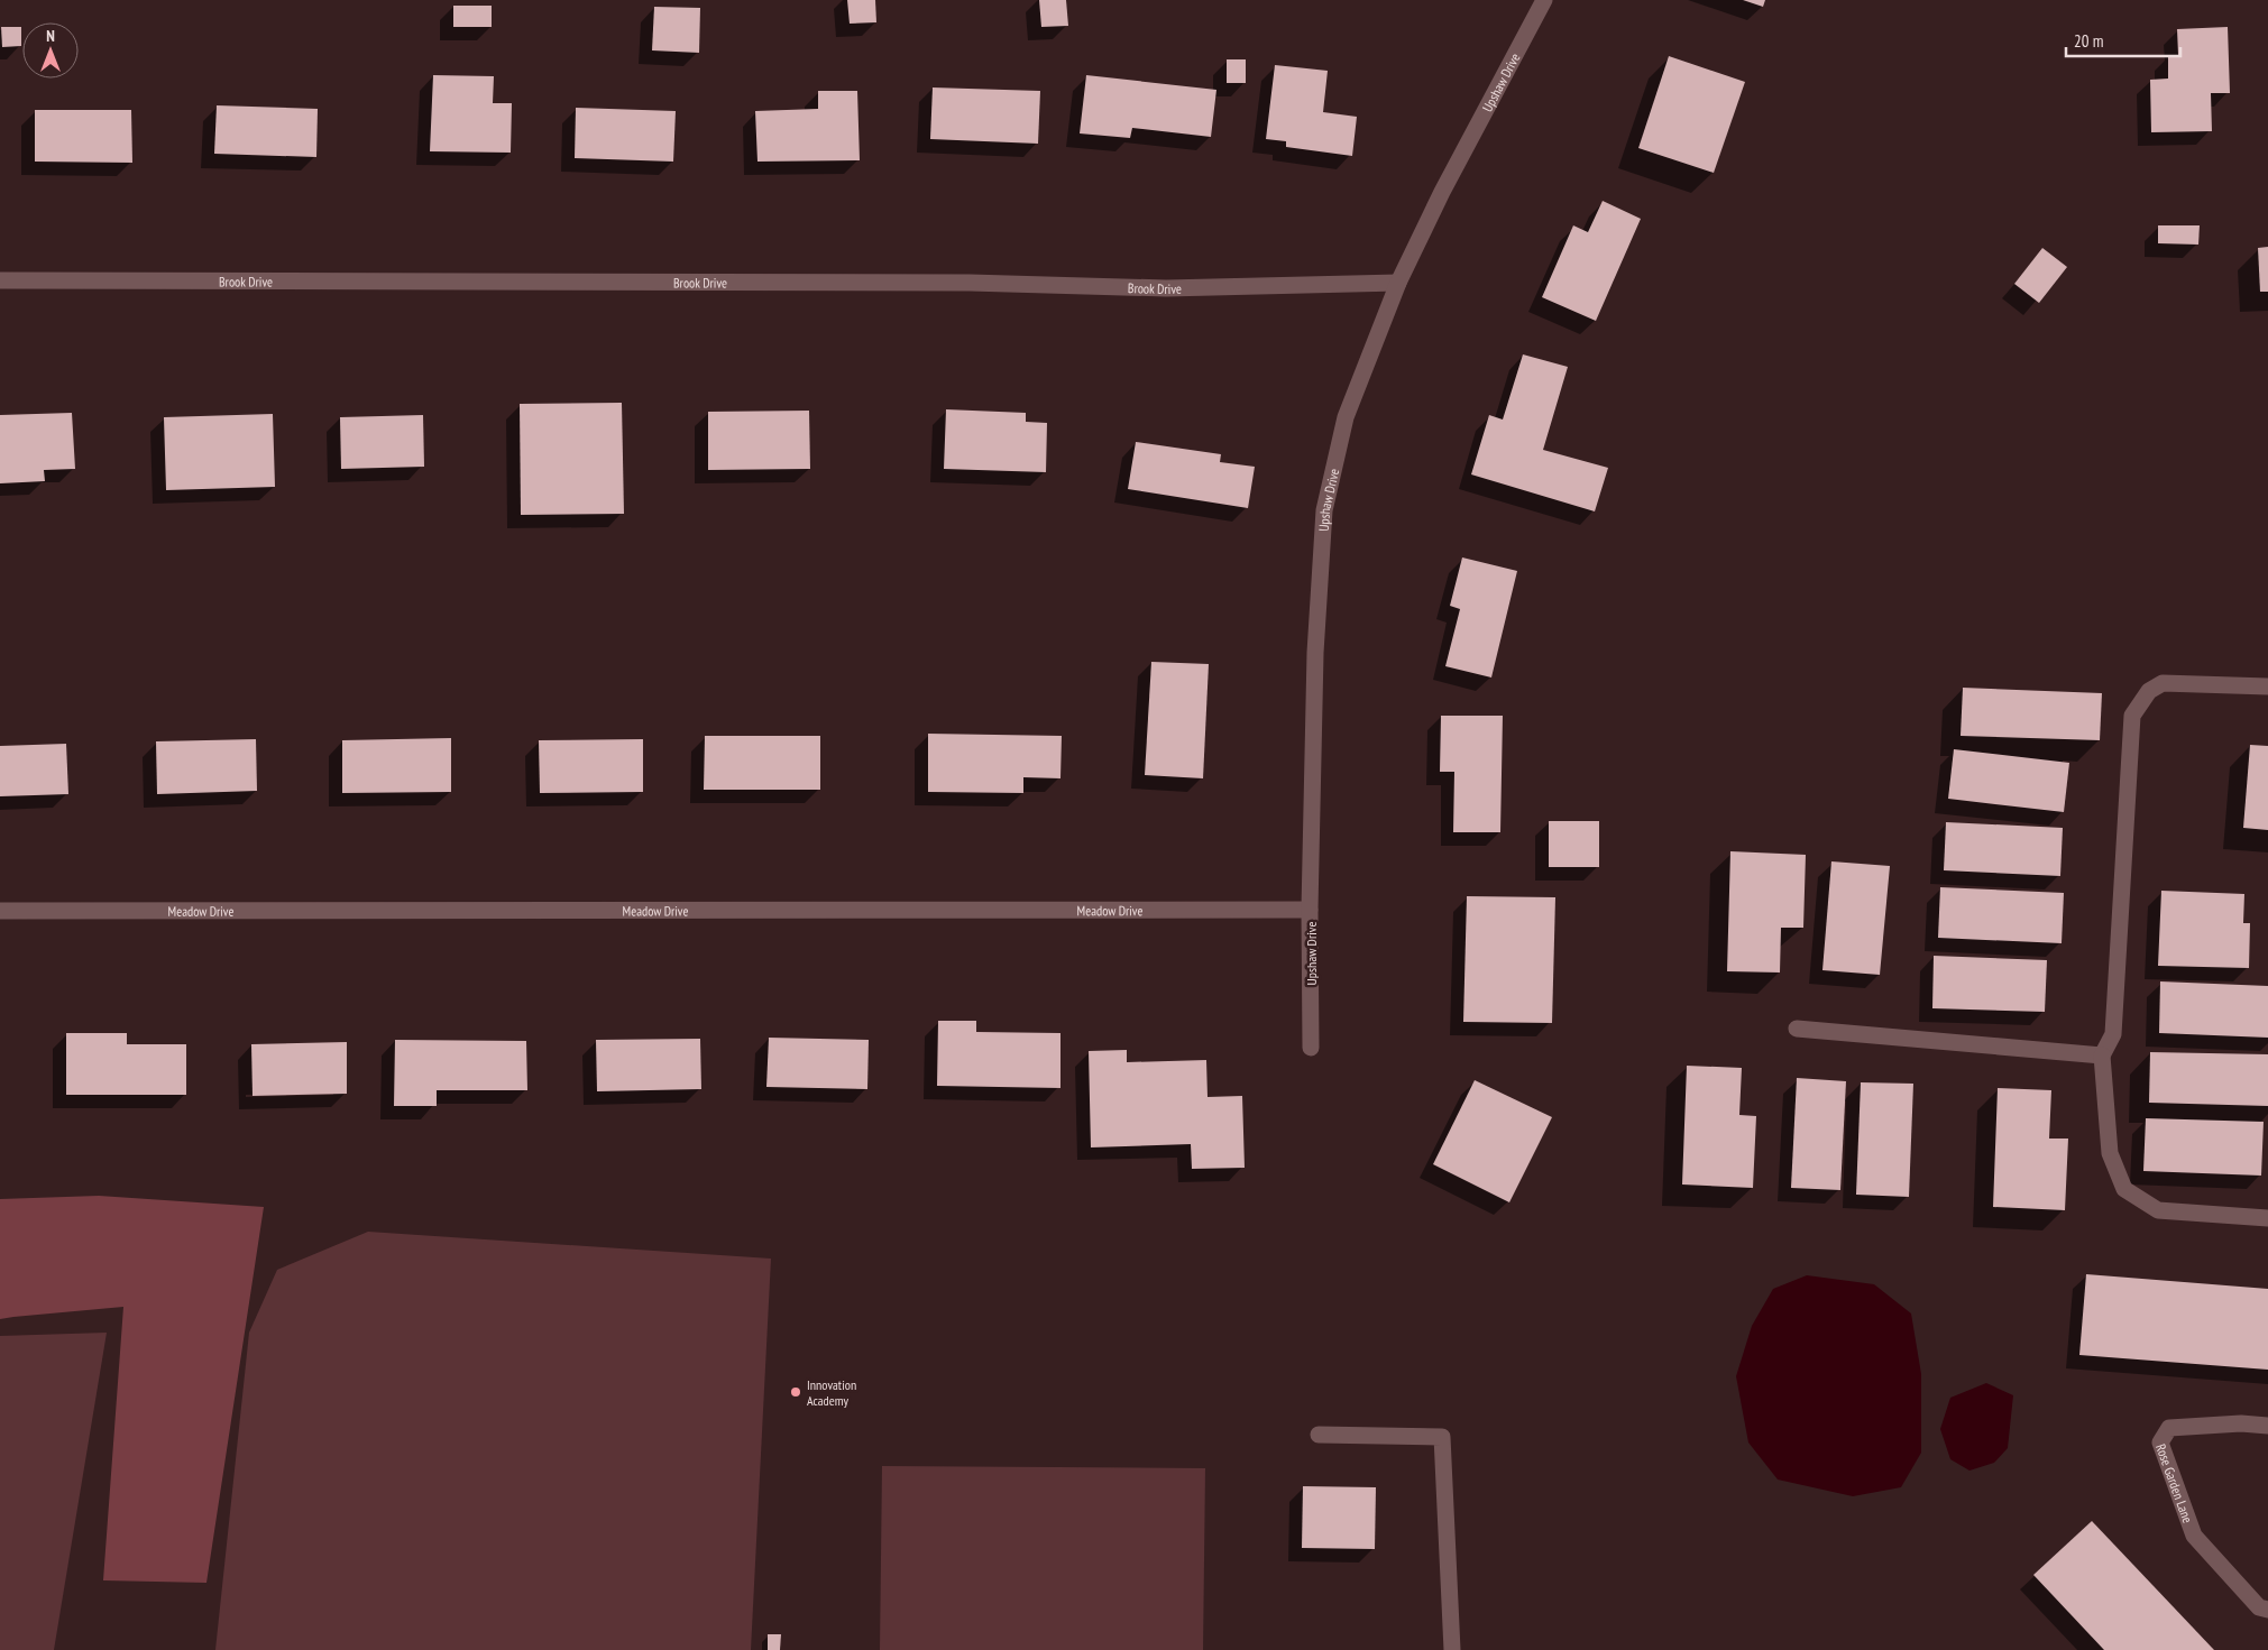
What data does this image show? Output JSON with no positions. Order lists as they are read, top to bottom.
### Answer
{
  "streets": {
    "street": [
      "Upshaw Drive",
      "Brook Drive",
      "Meadow Drive",
      "Rose Garden Lane"
    ]
  },
  "crossings": [
    ["Upshaw Drive", "Brook Drive"],
    ["Upshaw Drive", "Meadow Drive"]
  ],
  "places": ["Innovation Academy"],
  "scale_bar": "20 m",
  "north": "top"
}
